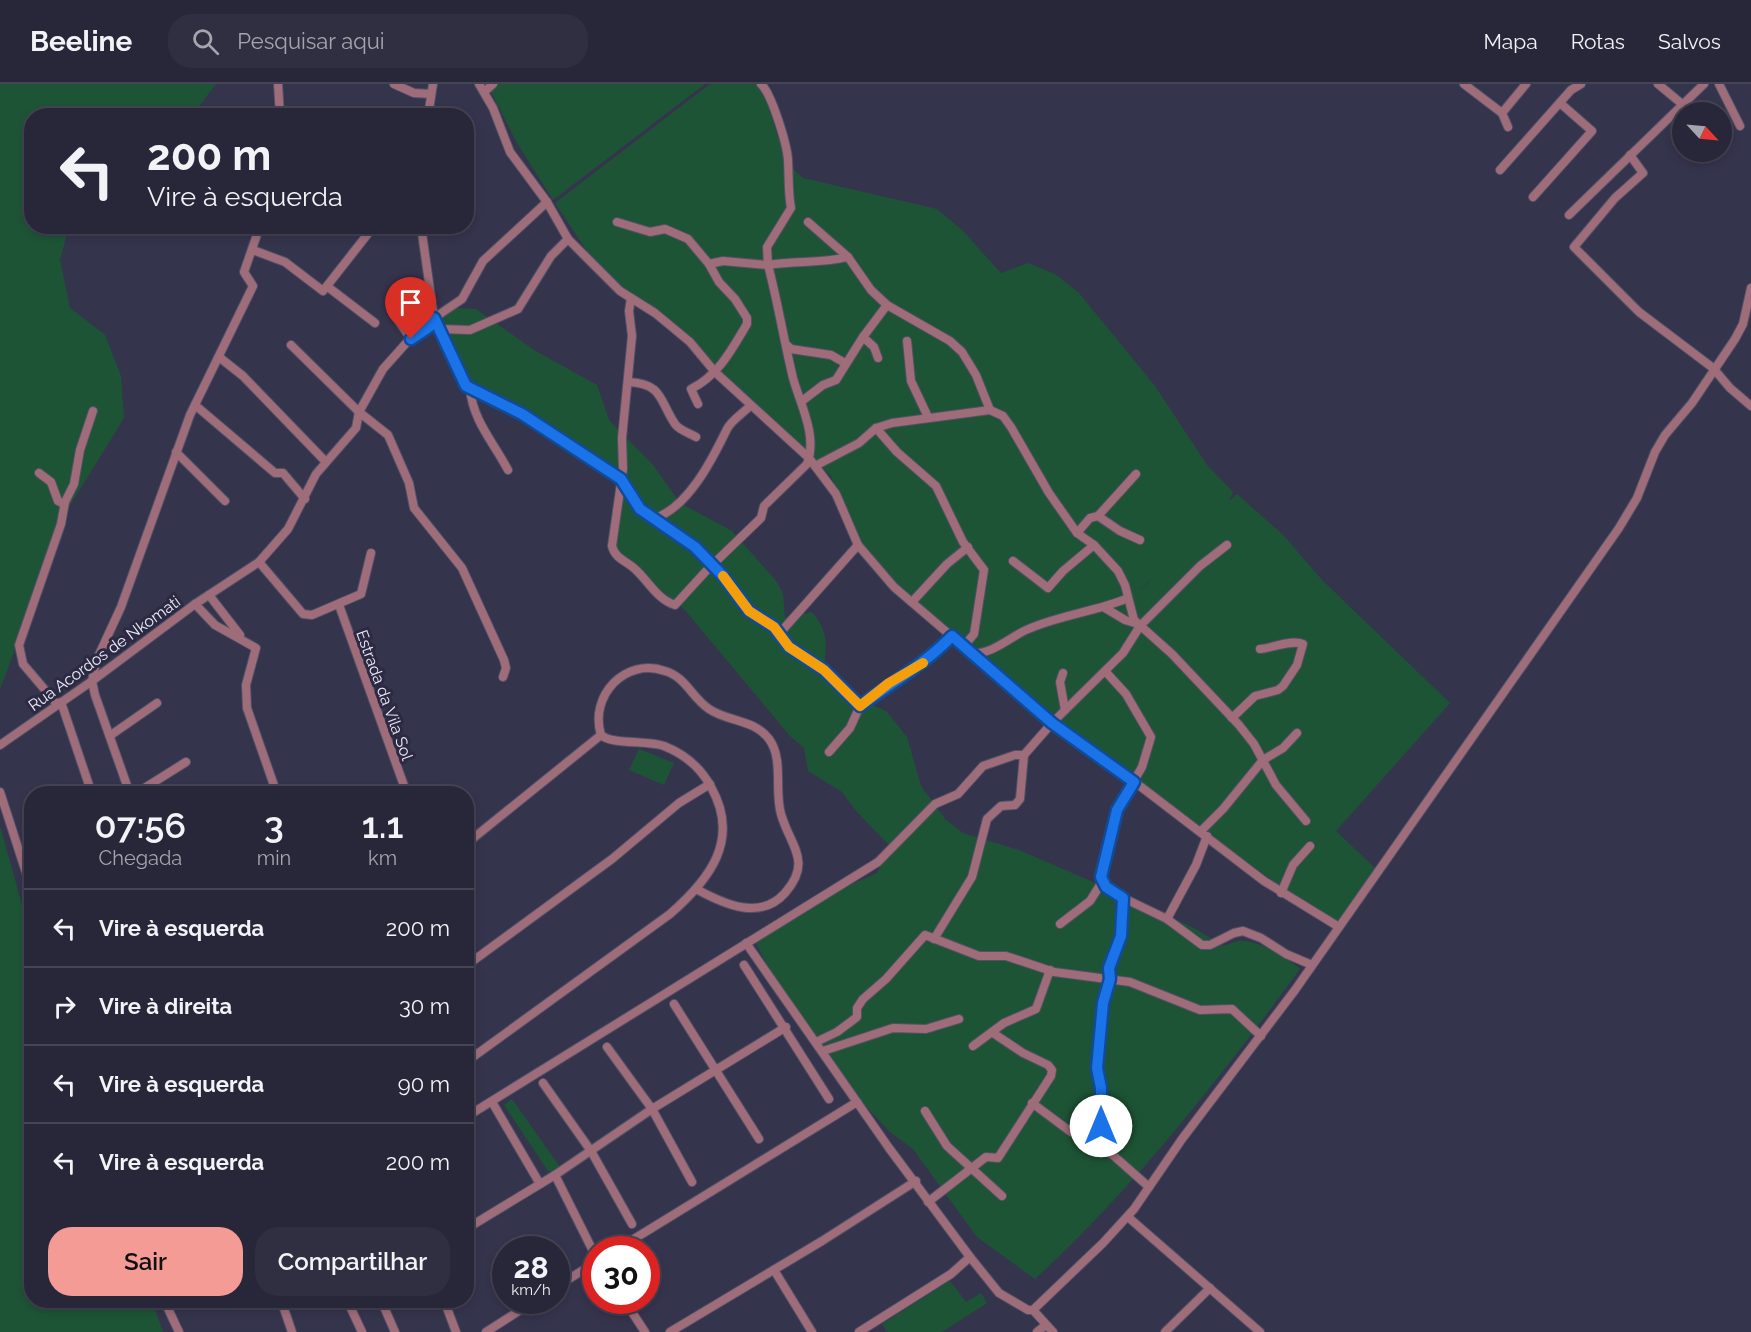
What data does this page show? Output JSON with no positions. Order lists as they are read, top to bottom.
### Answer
{
  "streets": {
    "street": ["Rua Acordos de Nkomati", "Estrada da Vila Sol"]
  },
  "north": "bottom right",
  "page": {
    "header": "Beeline",
    "search": "Pesquisar aqui",
    "nav": ["Mapa", "Rotas", "Salvos"],
    "turn": ["200 m", "Vire à esquerda"],
    "eta": [
      "07:56",
      "Chegada",
      "3",
      "min",
      "1.1",
      "km"
    ],
    "list": [
      {
        "name": "Vire à esquerda",
        "value": "200 m"
      },
      {
        "name": "Vire à direita",
        "value": "30 m"
      },
      {
        "name": "Vire à esquerda",
        "value": "90 m"
      },
      {
        "name": "Vire à esquerda",
        "value": "200 m"
      }
    ],
    "buttons": ["Sair", "Compartilhar"],
    "speed": "28 km/h",
    "limit": "30"
  }
}
